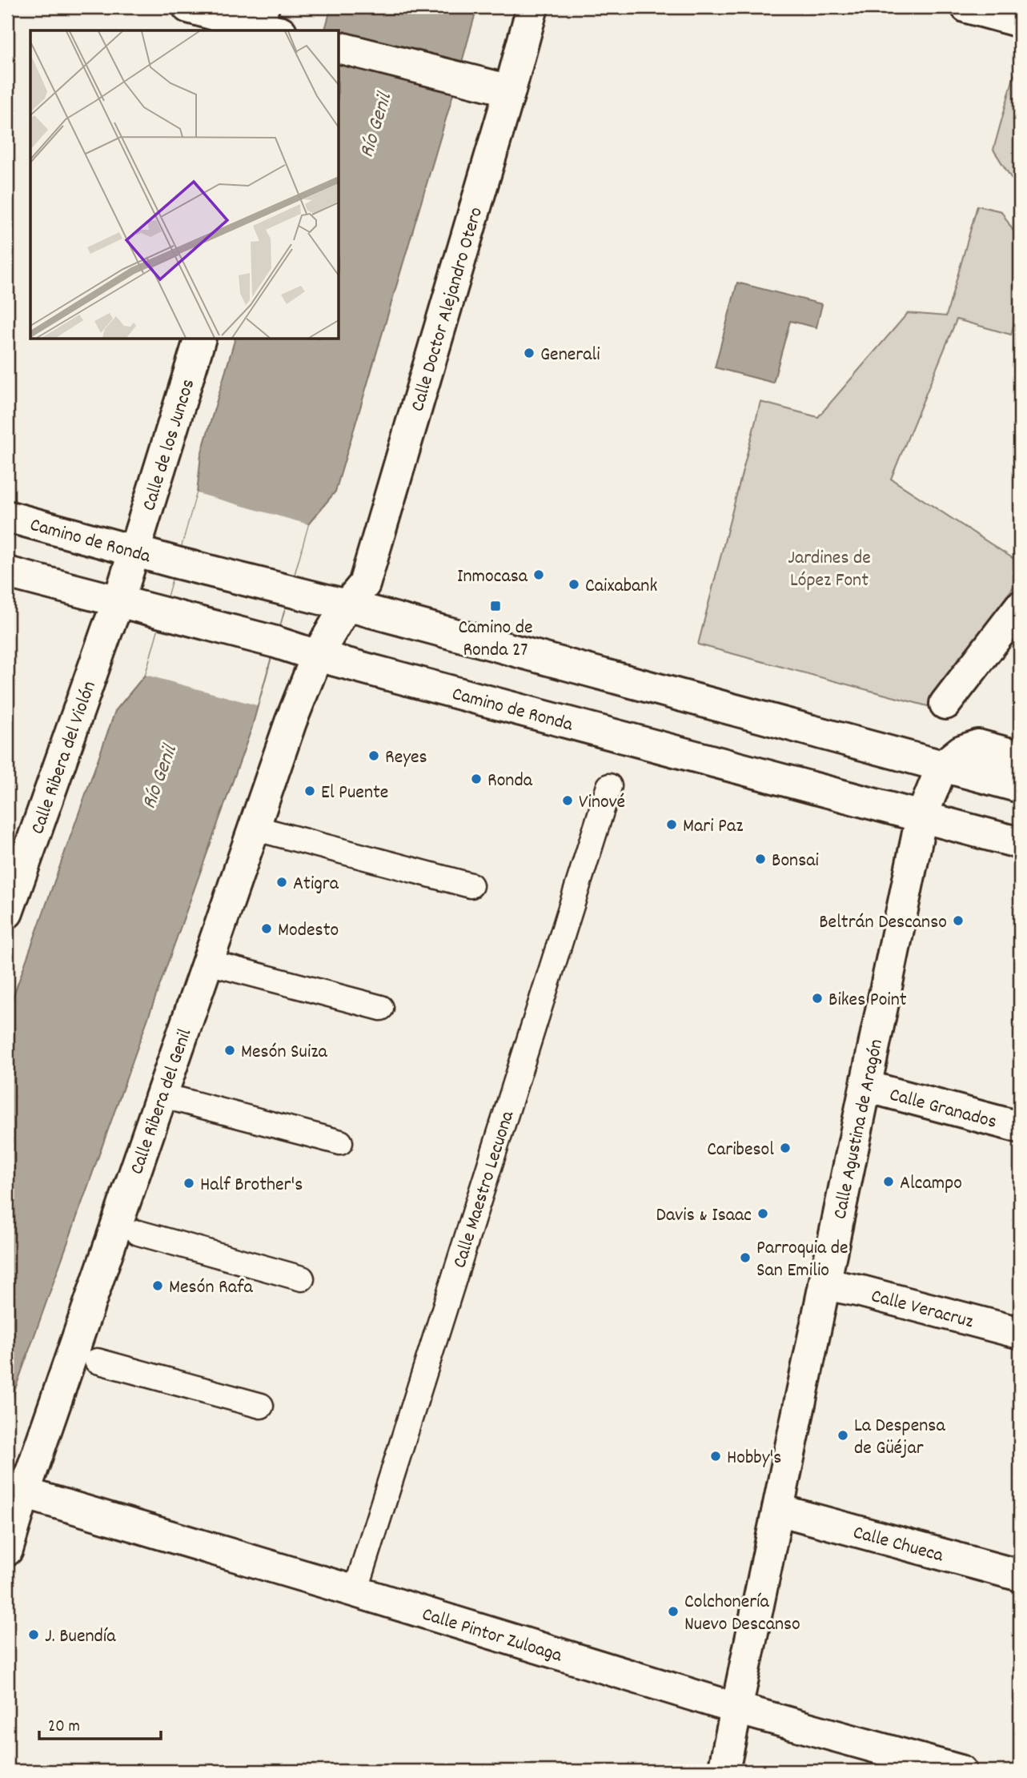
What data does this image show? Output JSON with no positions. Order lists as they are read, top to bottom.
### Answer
{
  "streets": {
    "main road": [
      "Calle Doctor Alejandro Otero",
      "Calle de los Juncos",
      "Camino de Ronda",
      "Calle Ribera del Violón",
      "Calle Ribera del Genil",
      "Calle Granados",
      "Calle Agustina de Aragón",
      "Calle Veracruz",
      "Calle Chueca",
      "Calle Pintor Zuloaga"
    ],
    "street": ["Calle Maestro Lecuona"]
  },
  "crossings": [
    ["Calle Doctor Alejandro Otero", "Camino de Ronda"],
    ["Calle Doctor Alejandro Otero", "Calle Ribera del Genil"],
    ["Calle de los Juncos", "Camino de Ronda"],
    ["Calle de los Juncos", "Calle Ribera del Violón"],
    ["Camino de Ronda", "Calle Ribera del Violón"],
    ["Camino de Ronda", "Calle Ribera del Genil"],
    ["Camino de Ronda", "Calle Agustina de Aragón"],
    ["Calle Ribera del Genil", "Calle Pintor Zuloaga"],
    ["Calle Granados", "Calle Agustina de Aragón"],
    ["Calle Agustina de Aragón", "Calle Veracruz"],
    ["Calle Agustina de Aragón", "Calle Chueca"],
    ["Calle Agustina de Aragón", "Calle Pintor Zuloaga"],
    ["Calle Maestro Lecuona", "Calle Pintor Zuloaga"]
  ],
  "water": ["Río Genil"],
  "parks": ["Jardines de López Font"],
  "places": {
    "other": [
      "Generali",
      "Inmocasa",
      "Caixabank",
      "Reyes",
      "Ronda",
      "El Puente",
      "Vinové",
      "Mari Paz",
      "Bonsai",
      "Atigra",
      "Beltrán Descanso",
      "Modesto",
      "Bikes Point",
      "Mesón Suiza",
      "Caribesol",
      "Alcampo",
      "Half Brother's",
      "Davis & Isaac",
      "Parroquia de San Emilio",
      "Mesón Rafa",
      "La Despensa de Güéjar",
      "Hobby's",
      "Colchonería Nuevo Descanso",
      "J. Buendía"
    ],
    "transit": ["Camino de Ronda 27"]
  },
  "scale_bar": "20 m"
}
